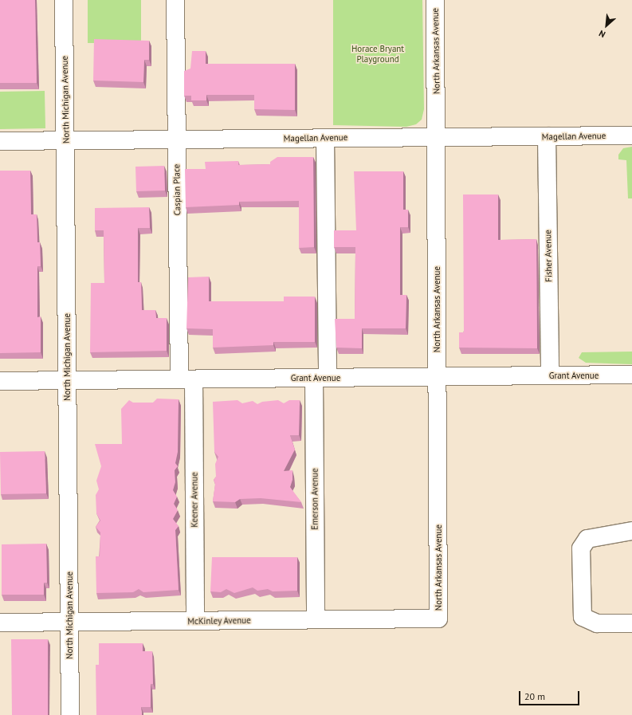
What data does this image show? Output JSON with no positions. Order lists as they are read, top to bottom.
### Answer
{
  "streets": {
    "street": [
      "North Arkansas Avenue",
      "North Michigan Avenue",
      "Magellan Avenue",
      "Caspian Place",
      "Fisher Avenue",
      "Grant Avenue",
      "Emerson Avenue",
      "Keener Avenue",
      "McKinley Avenue"
    ]
  },
  "crossings": [
    ["North Arkansas Avenue", "Magellan Avenue"],
    ["North Arkansas Avenue", "Grant Avenue"],
    ["North Arkansas Avenue", "McKinley Avenue"],
    ["North Michigan Avenue", "Magellan Avenue"],
    ["North Michigan Avenue", "Grant Avenue"],
    ["North Michigan Avenue", "McKinley Avenue"],
    ["Magellan Avenue", "Caspian Place"],
    ["Magellan Avenue", "Fisher Avenue"],
    ["Magellan Avenue", "Emerson Avenue"],
    ["Caspian Place", "Grant Avenue"],
    ["Caspian Place", "Keener Avenue"],
    ["Fisher Avenue", "Grant Avenue"],
    ["Grant Avenue", "Emerson Avenue"],
    ["Grant Avenue", "Keener Avenue"],
    ["Emerson Avenue", "McKinley Avenue"],
    ["Keener Avenue", "McKinley Avenue"]
  ],
  "parks": ["Horace Bryant Playground"],
  "scale_bar": "20 m",
  "north": "bottom left"
}
